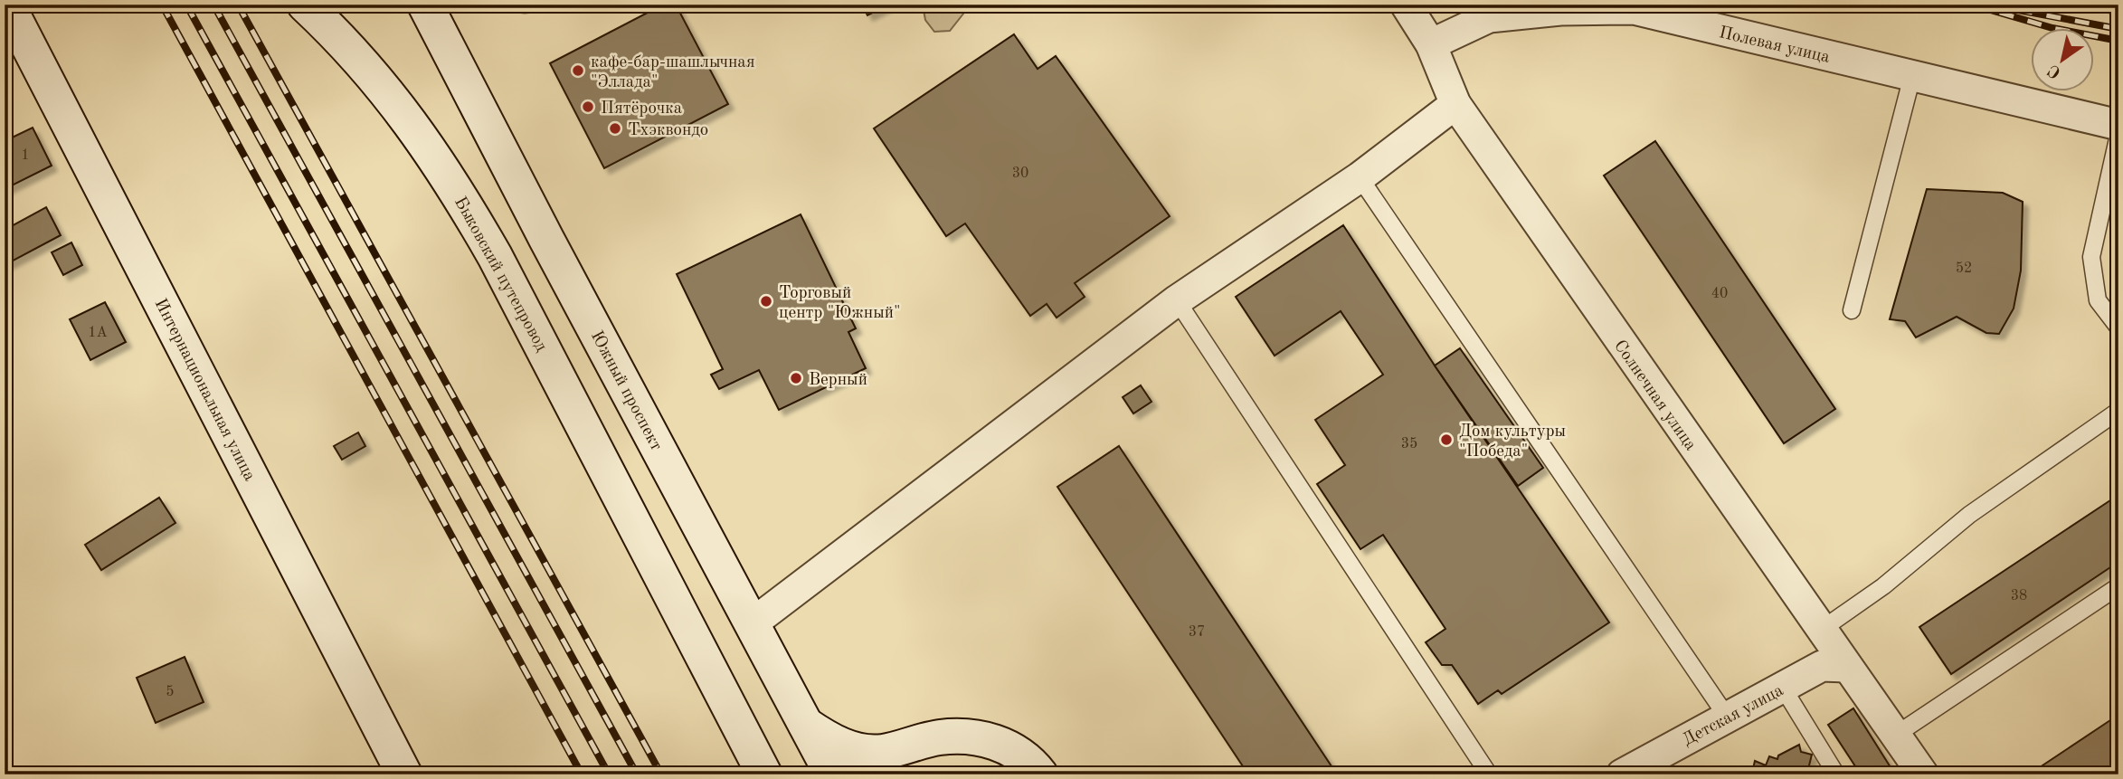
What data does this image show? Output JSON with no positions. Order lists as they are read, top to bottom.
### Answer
{
  "streets": {
    "main road": ["Быковский путепровод", "Интернациональная улица", "Южный проспект"],
    "street": ["Полевая улица", "Солнечная улица", "Детская улица"]
  },
  "crossings": [
    ["Полевая улица", "Солнечная улица"],
    ["Солнечная улица", "Детская улица"]
  ],
  "places": [
    "кафе-бар-шашлычная \"Эллада\"",
    "Пятёрочка",
    "Тхэквондо",
    "Торговый центр \"Южный\"",
    "Верный",
    "Дом культуры \"Победа\""
  ],
  "house_numbers": [
    "1",
    "30",
    "52",
    "40",
    "1А",
    "35",
    "38",
    "37",
    "5"
  ],
  "north": "bottom left"
}
